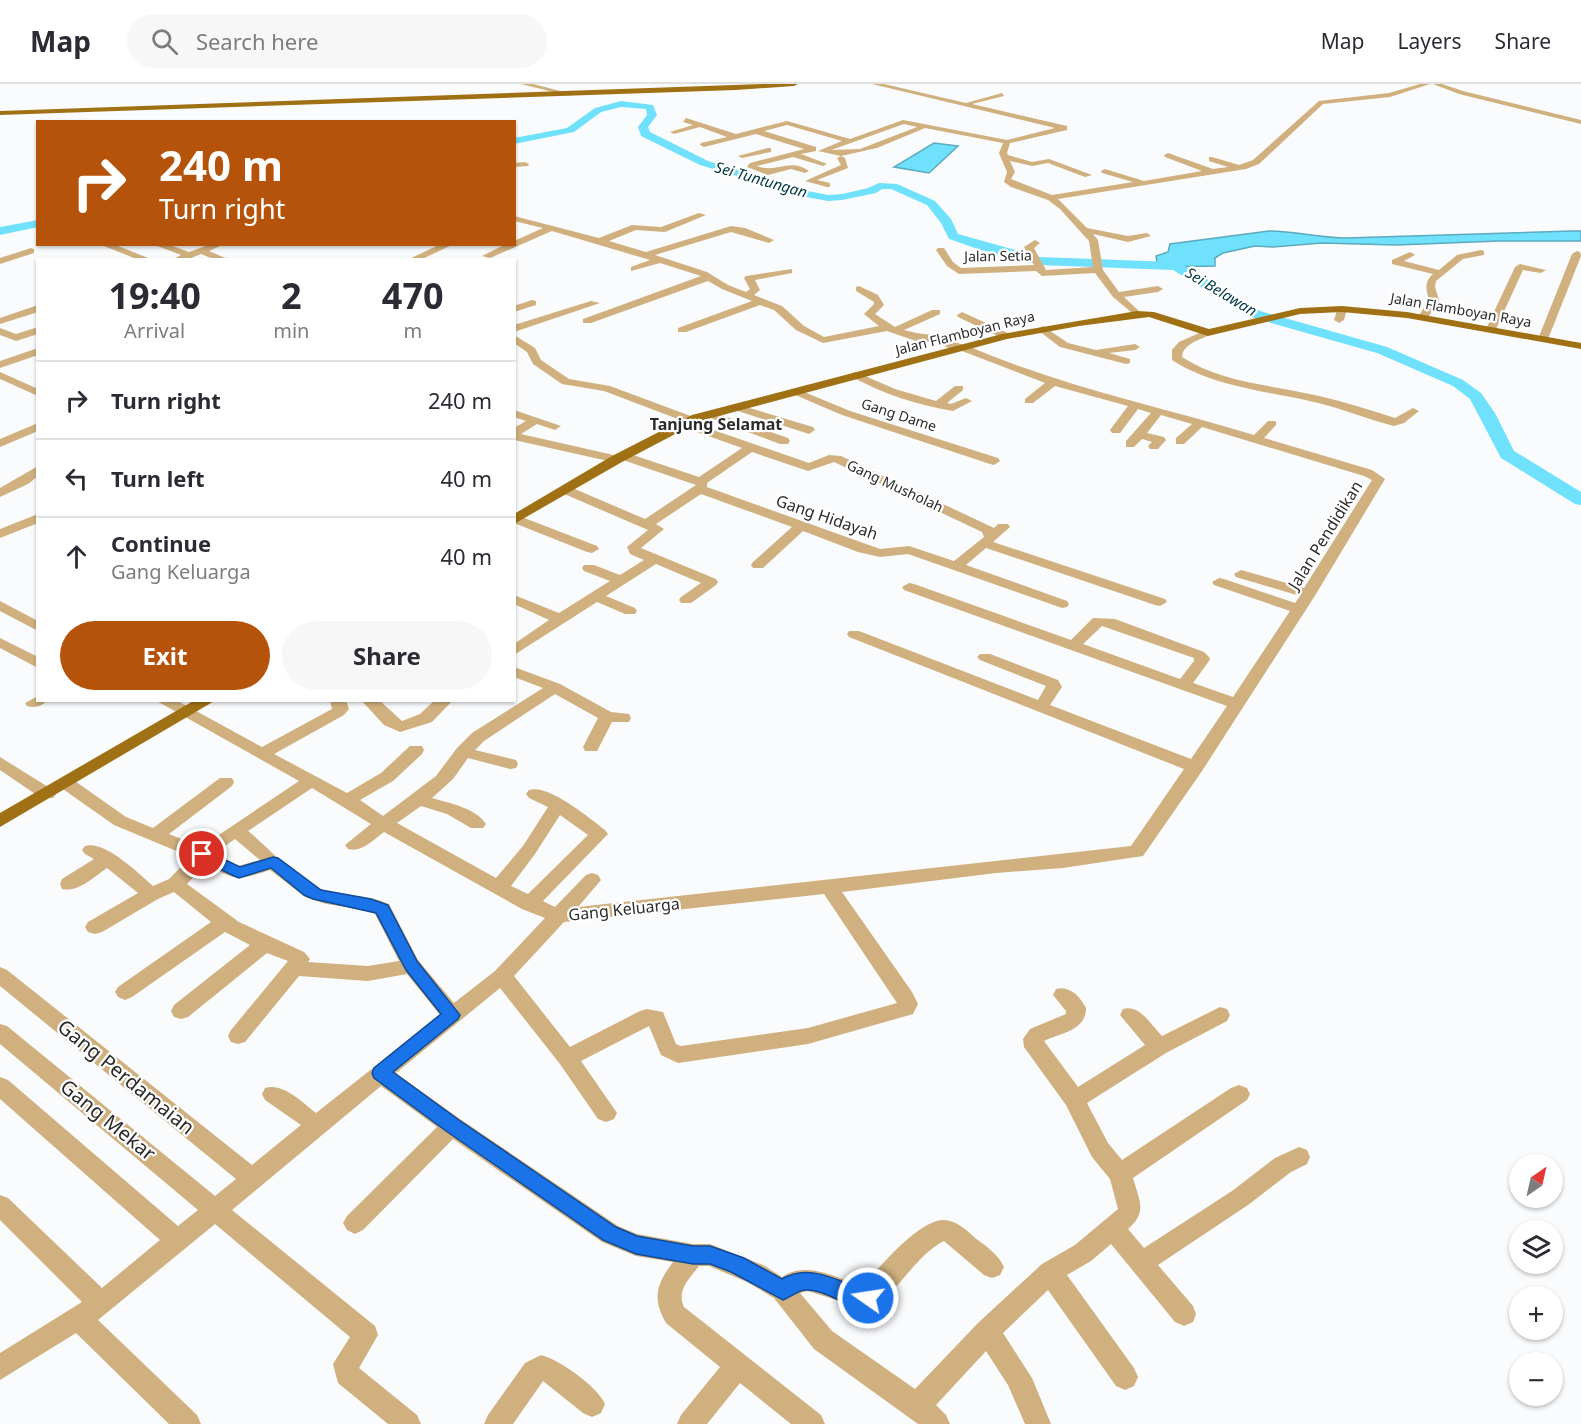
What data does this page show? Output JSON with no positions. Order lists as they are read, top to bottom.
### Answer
{
  "streets": {
    "main road": ["Jalan Flamboyan Raya"],
    "street": [
      "Jalan Setia",
      "Gang Dame",
      "Gang Musholah",
      "Gang Hidayah",
      "Jalan Pendidikan",
      "Gang Keluarga",
      "Gang Perdamaian",
      "Gang Mekar"
    ]
  },
  "crossings": [
    ["Jalan Flamboyan Raya", "Gang Dame"],
    ["Jalan Flamboyan Raya", "Gang Musholah"],
    ["Jalan Flamboyan Raya", "Gang Hidayah"],
    ["Jalan Flamboyan Raya", "Jalan Pendidikan"],
    ["Jalan Pendidikan", "Gang Keluarga"]
  ],
  "districts": ["Tanjung Selamat"],
  "water": ["Sei Tuntungan", "Sei Belawan"],
  "north": "top right",
  "page": {
    "header": "Map",
    "search": "Search here",
    "nav": ["Map", "Layers", "Share"],
    "turn": ["240 m", "Turn right"],
    "eta": [
      "19:40",
      "Arrival",
      "2",
      "min",
      "470",
      "m"
    ],
    "list": [
      {
        "name": "Turn right",
        "value": "240 m"
      },
      {
        "name": "Turn left",
        "value": "40 m"
      },
      {
        "name": "Continue",
        "note": "Gang Keluarga",
        "value": "40 m"
      }
    ],
    "buttons": ["Exit", "Share"],
    "map_buttons": ["+", "−"]
  }
}
